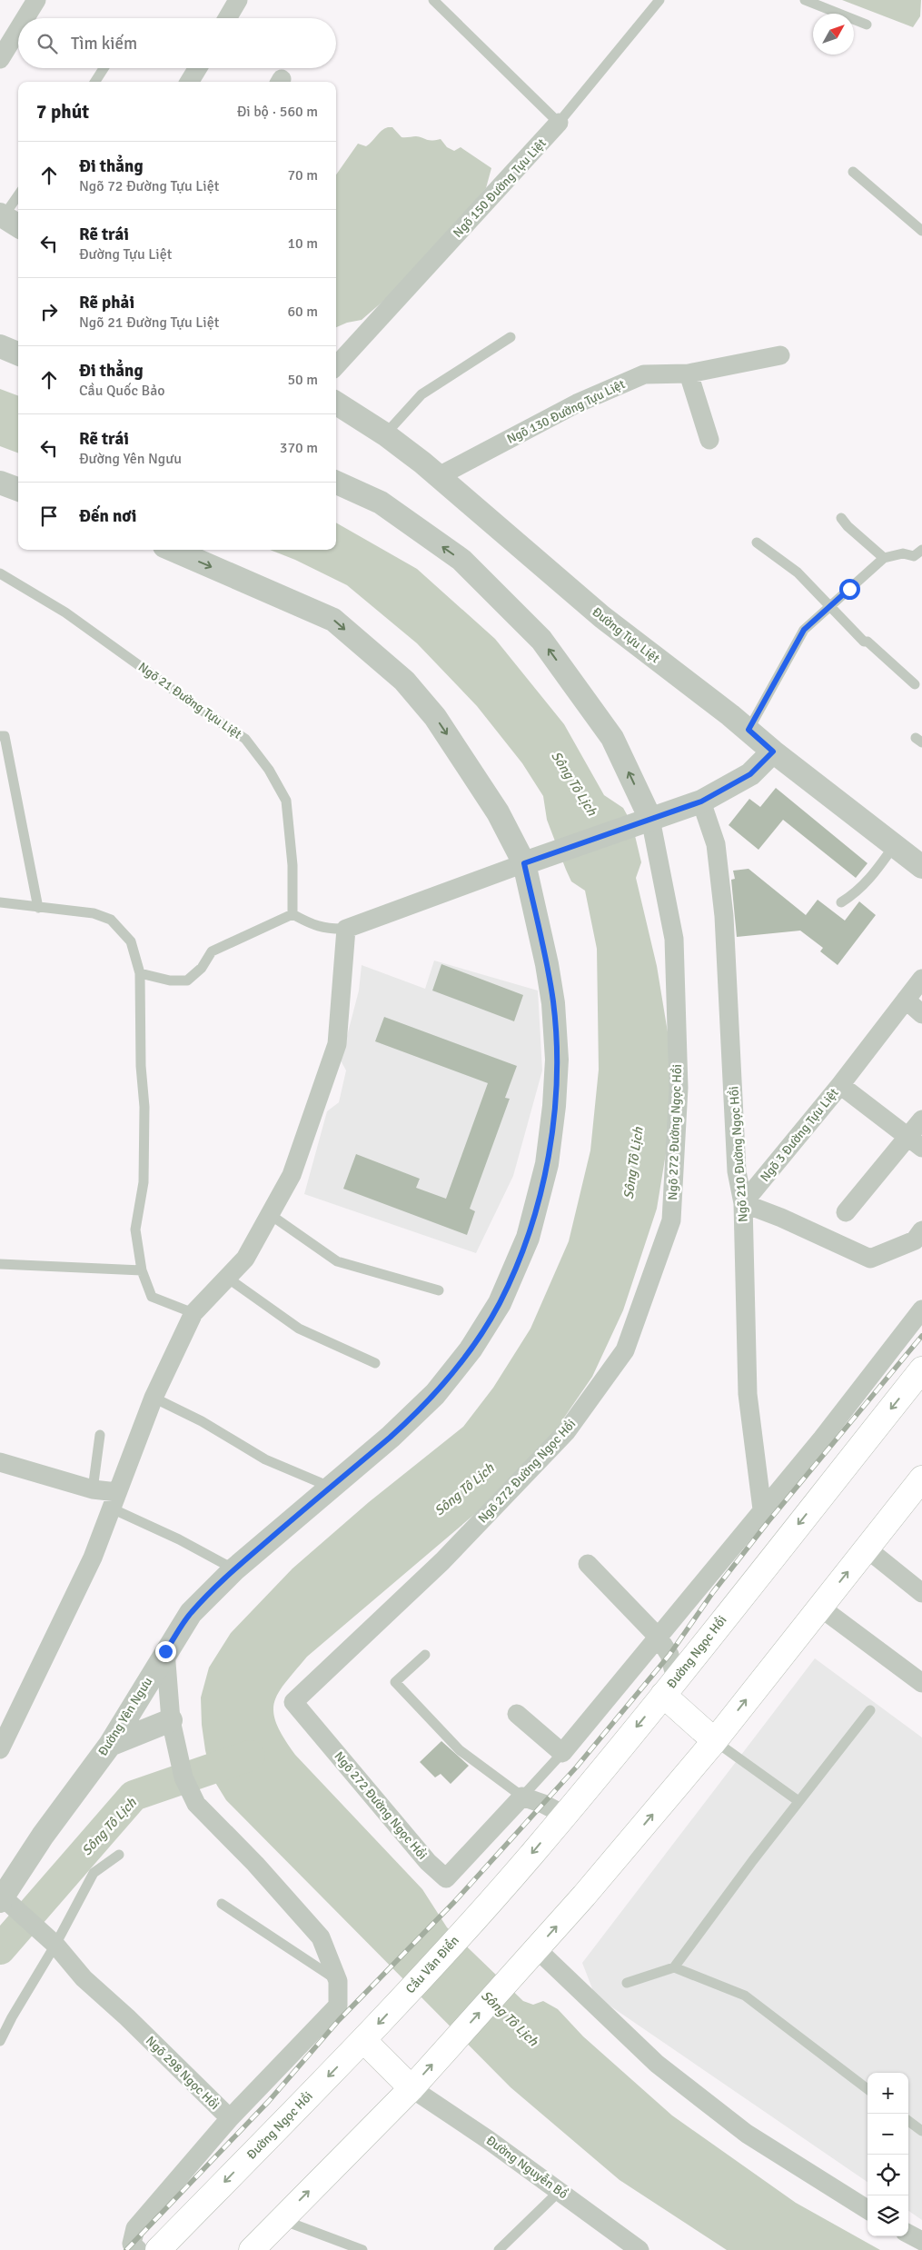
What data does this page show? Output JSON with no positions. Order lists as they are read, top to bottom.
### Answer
{
  "streets": {
    "highway": ["Đường Ngọc Hồi", "Cầu Văn Điển"],
    "street": [
      "Ngõ 150 Đường Tựu Liệt",
      "Ngõ 130 Đường Tựu Liệt",
      "Đường Tựu Liệt",
      "Ngõ 272 Đường Ngọc Hồi",
      "Ngõ 3 Đường Tựu Liệt",
      "Ngõ 210 Đường Ngọc Hồi",
      "Đường Yên Ngưu",
      "Ngõ 298 Ngọc Hồi",
      "Đường Nguyễn Bồ"
    ],
    "lane": ["Ngõ 21 Đường Tựu Liệt"]
  },
  "crossings": [
    ["Ngõ 130 Đường Tựu Liệt", "Đường Tựu Liệt"],
    ["Ngõ 3 Đường Tựu Liệt", "Ngõ 210 Đường Ngọc Hồi"],
    ["Đường Ngọc Hồi", "Cầu Văn Điển"],
    ["Đường Yên Ngưu", "Ngõ 298 Ngọc Hồi"]
  ],
  "water": ["Sông Tô Lịch"],
  "north": "top right",
  "page": {
    "search": "Tìm kiếm",
    "heading": ["7 phút", "Đi bộ · 560 m"],
    "list": [
      ["Đi thẳng", "Ngõ 72 Đường Tựu Liệt", "70 m"],
      ["Rẽ trái", "Đường Tựu Liệt", "10 m"],
      ["Rẽ phải", "Ngõ 21 Đường Tựu Liệt", "60 m"],
      ["Đi thẳng", "Cầu Quốc Bảo", "50 m"],
      ["Rẽ trái", "Đường Yên Ngưu", "370 m"],
      "Đến nơi"
    ],
    "map_buttons": ["+", "−"]
  }
}
